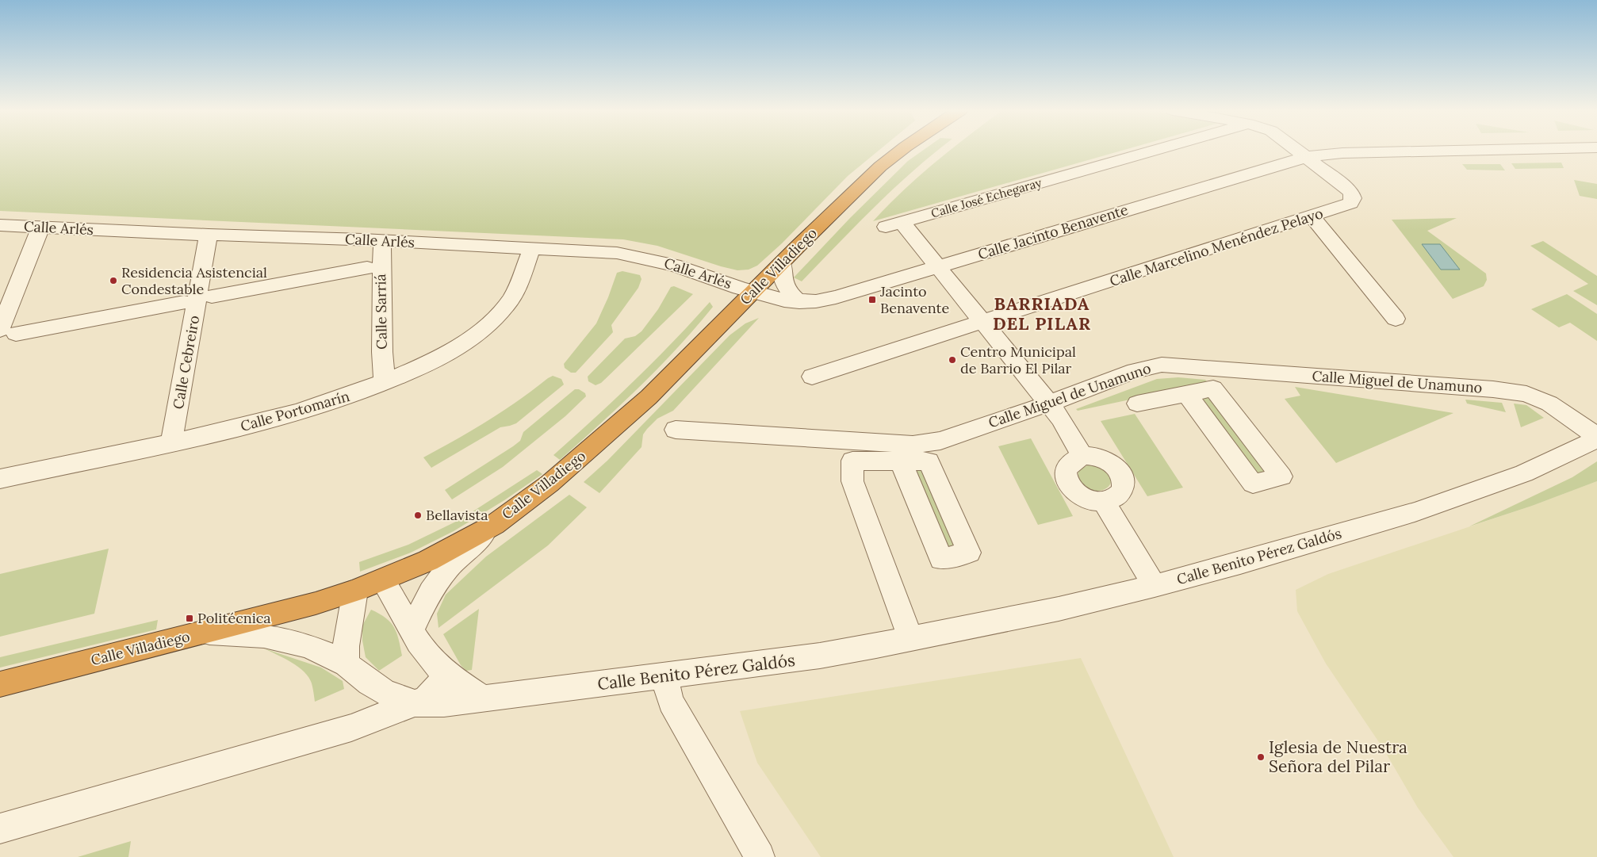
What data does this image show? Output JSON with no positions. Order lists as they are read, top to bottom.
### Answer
{
  "streets": {
    "highway": ["Calle Villadiego"],
    "street": [
      "Calle José Echegaray",
      "Calle Arlés",
      "Calle Jacinto Benavente",
      "Calle Marcelino Menéndez Pelayo",
      "Calle Sarriá",
      "Calle Cebreiro",
      "Calle Miguel de Unamuno",
      "Calle Portomarín",
      "Calle Benito Pérez Galdós"
    ]
  },
  "crossings": [
    ["Calle José Echegaray", "Calle Jacinto Benavente"],
    ["Calle Arlés", "Calle Jacinto Benavente"],
    ["Calle Arlés", "Calle Villadiego"],
    ["Calle Arlés", "Calle Sarriá"],
    ["Calle Arlés", "Calle Cebreiro"],
    ["Calle Arlés", "Calle Portomarín"],
    ["Calle Jacinto Benavente", "Calle Marcelino Menéndez Pelayo"],
    ["Calle Jacinto Benavente", "Calle Villadiego"],
    ["Calle Villadiego", "Calle Benito Pérez Galdós"],
    ["Calle Sarriá", "Calle Portomarín"],
    ["Calle Cebreiro", "Calle Portomarín"],
    ["Calle Miguel de Unamuno", "Calle Benito Pérez Galdós"]
  ],
  "districts": ["BARRIADA DEL PILAR"],
  "places": {
    "other": [
      "Residencia Asistencial Condestable",
      "Centro Municipal de Barrio El Pilar",
      "Bellavista",
      "Iglesia de Nuestra Señora del Pilar"
    ],
    "transit": ["Jacinto Benavente", "Politécnica"]
  }
}
